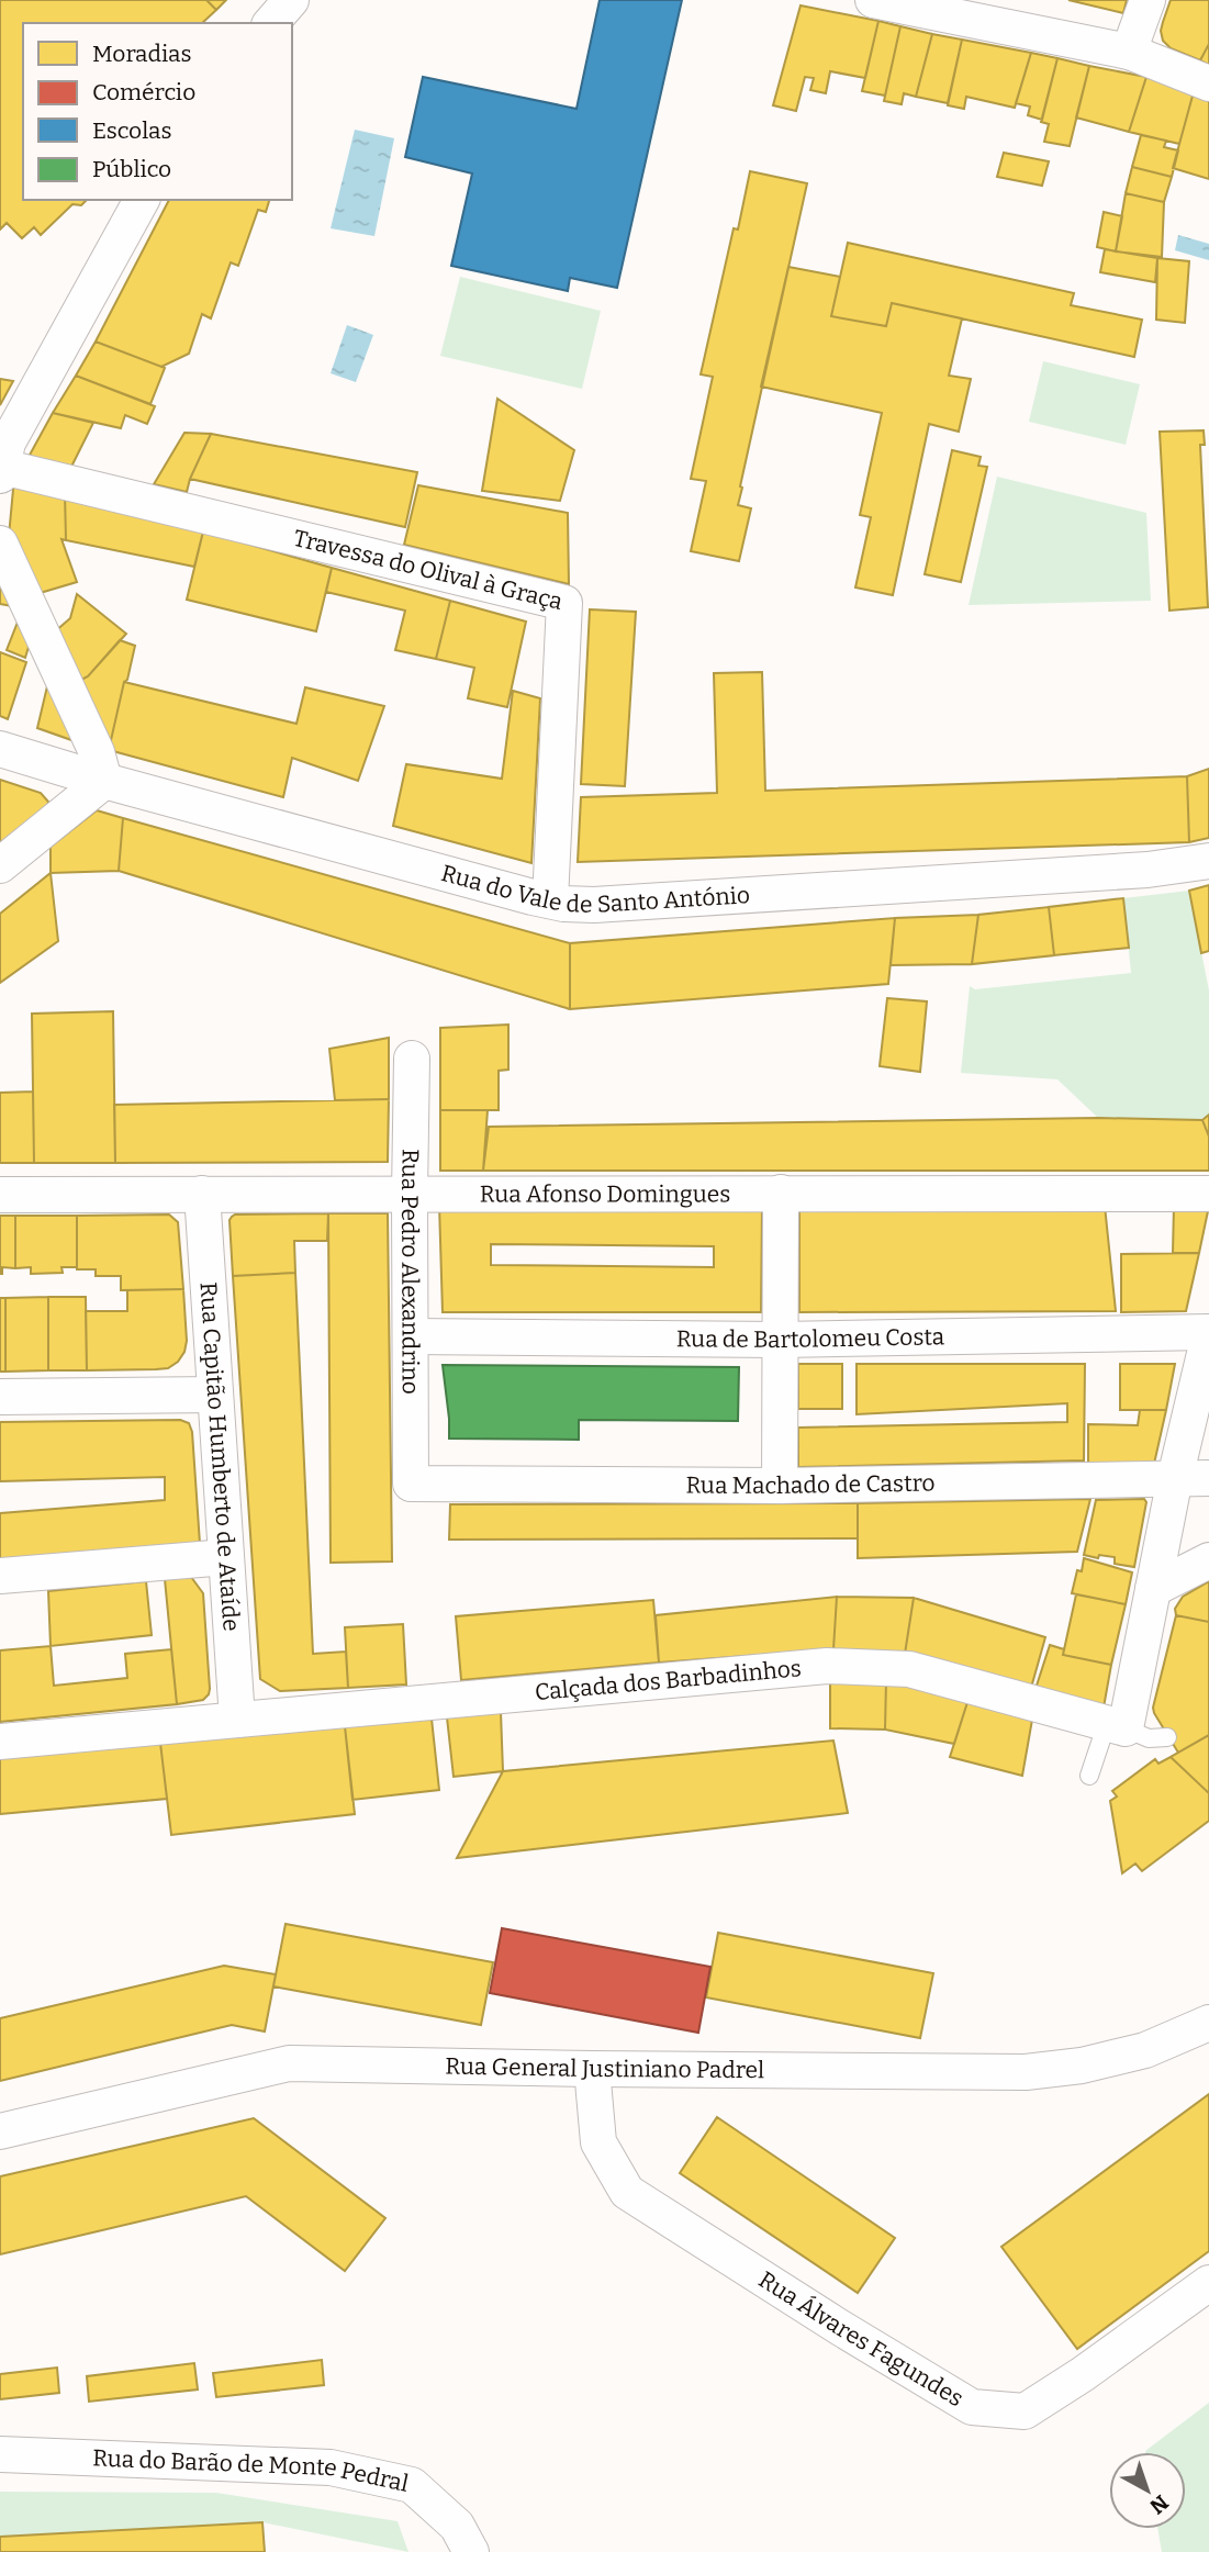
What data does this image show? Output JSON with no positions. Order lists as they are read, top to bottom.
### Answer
{
  "streets": {
    "street": [
      "Travessa do Olival à Graça",
      "Rua do Vale de Santo António",
      "Rua Afonso Domingues",
      "Rua Pedro Alexandrino",
      "Rua de Bartolomeu Costa",
      "Rua Capitão Humberto de Ataíde",
      "Rua Machado de Castro",
      "Calçada dos Barbadinhos",
      "Rua General Justiniano Padrel",
      "Rua Álvares Fagundes",
      "Rua do Barão de Monte Pedral"
    ]
  },
  "crossings": [
    ["Travessa do Olival à Graça", "Rua do Vale de Santo António"],
    ["Rua Afonso Domingues", "Rua Pedro Alexandrino"],
    ["Rua Afonso Domingues", "Rua Capitão Humberto de Ataíde"],
    ["Rua Pedro Alexandrino", "Rua de Bartolomeu Costa"],
    ["Rua Pedro Alexandrino", "Rua Machado de Castro"],
    ["Rua Capitão Humberto de Ataíde", "Calçada dos Barbadinhos"],
    ["Rua General Justiniano Padrel", "Rua Álvares Fagundes"]
  ],
  "legend": [
    "Moradias",
    "Comércio",
    "Escolas",
    "Público"
  ],
  "north": "bottom right"
}
